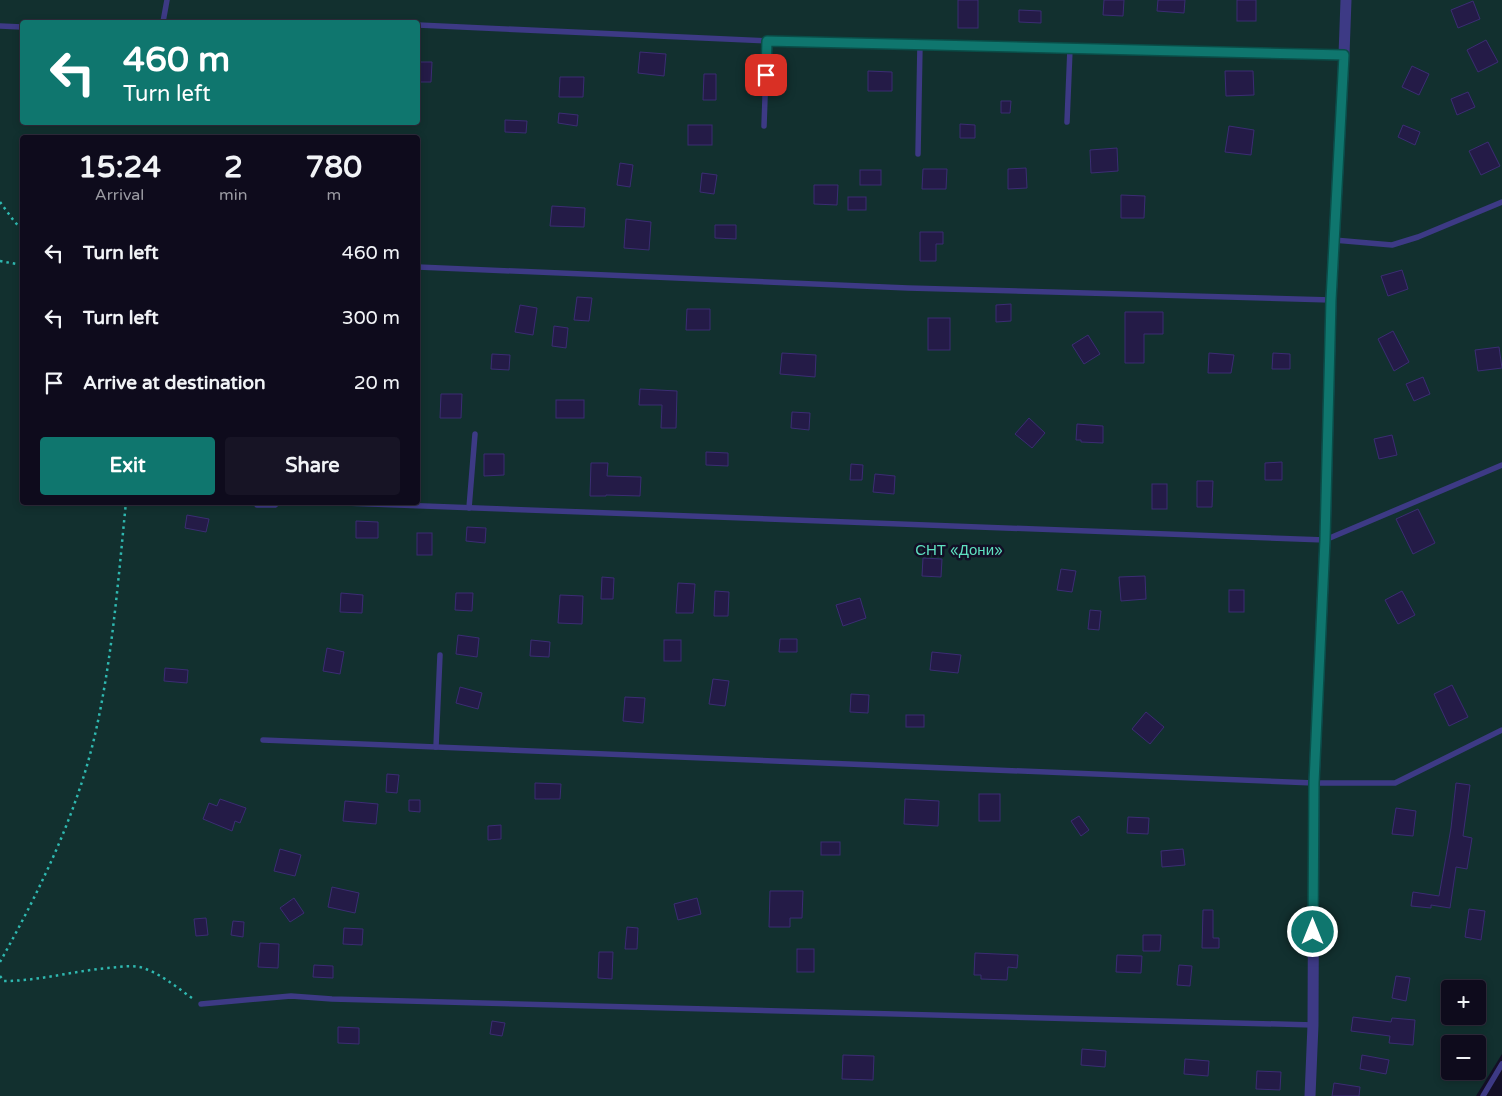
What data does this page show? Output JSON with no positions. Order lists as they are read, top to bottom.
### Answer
{
  "parks": ["СНТ «Дони»"],
  "page": {
    "turn": ["460 m", "Turn left"],
    "eta": [
      "15:24",
      "Arrival",
      "2",
      "min",
      "780",
      "m"
    ],
    "list": [
      {
        "name": "Turn left",
        "value": "460 m"
      },
      {
        "name": "Turn left",
        "value": "300 m"
      },
      {
        "name": "Arrive at destination",
        "value": "20 m"
      }
    ],
    "buttons": ["Exit", "Share"],
    "map_buttons": ["+", "−"]
  }
}
